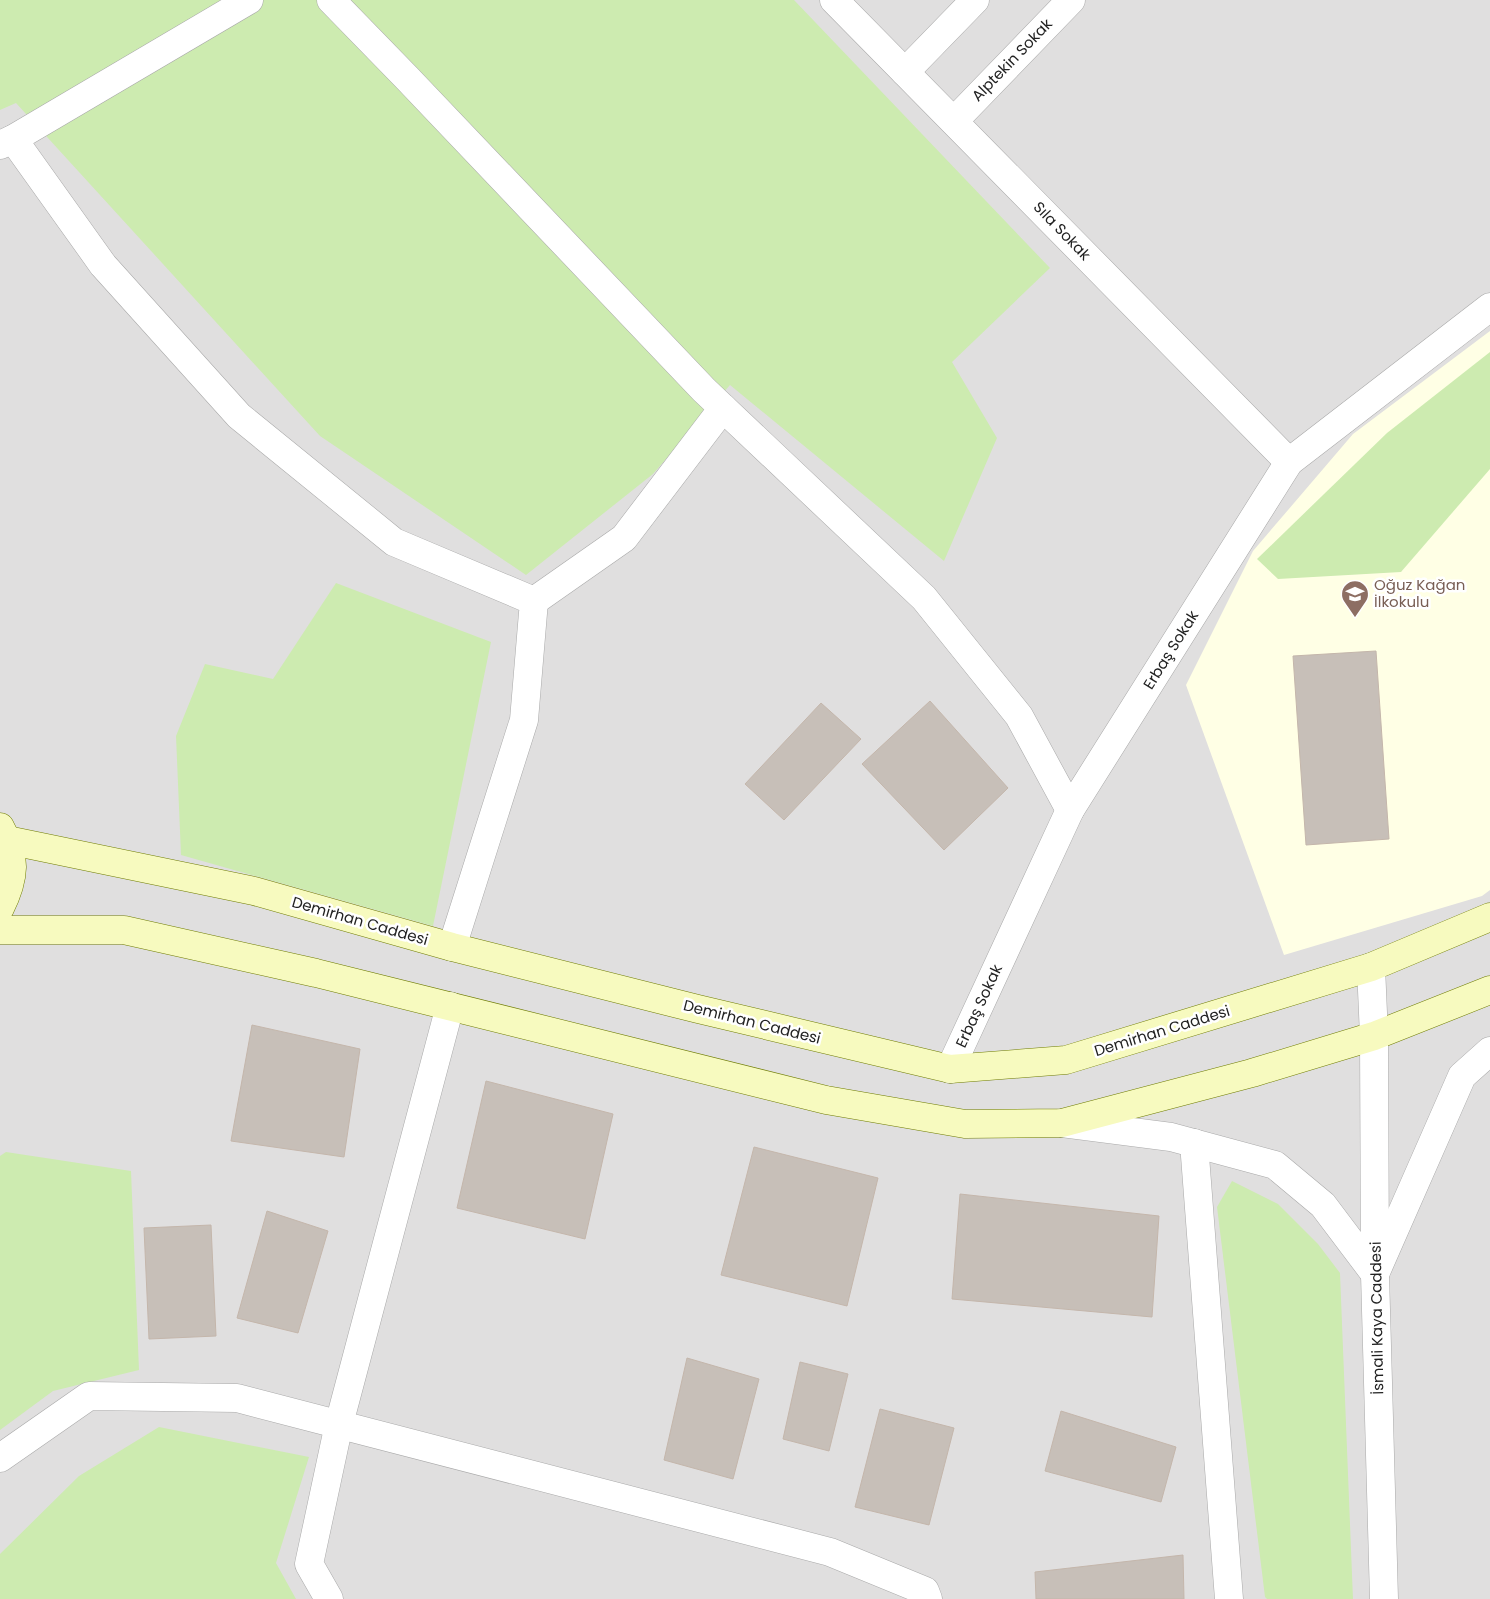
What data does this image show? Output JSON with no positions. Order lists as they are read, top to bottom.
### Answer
{
  "streets": {
    "main road": ["Demirhan Caddesi"],
    "street": [
      "Alptekin Sokak",
      "Sıla Sokak",
      "Erbaş Sokak",
      "İsmali Kaya Caddesi"
    ]
  },
  "crossings": [
    ["Alptekin Sokak", "Sıla Sokak"],
    ["Sıla Sokak", "Erbaş Sokak"],
    ["Erbaş Sokak", "Demirhan Caddesi"],
    ["Demirhan Caddesi", "İsmali Kaya Caddesi"]
  ],
  "places": {
    "school or university": ["Oğuz Kağan İlkokulu"]
  }
}
